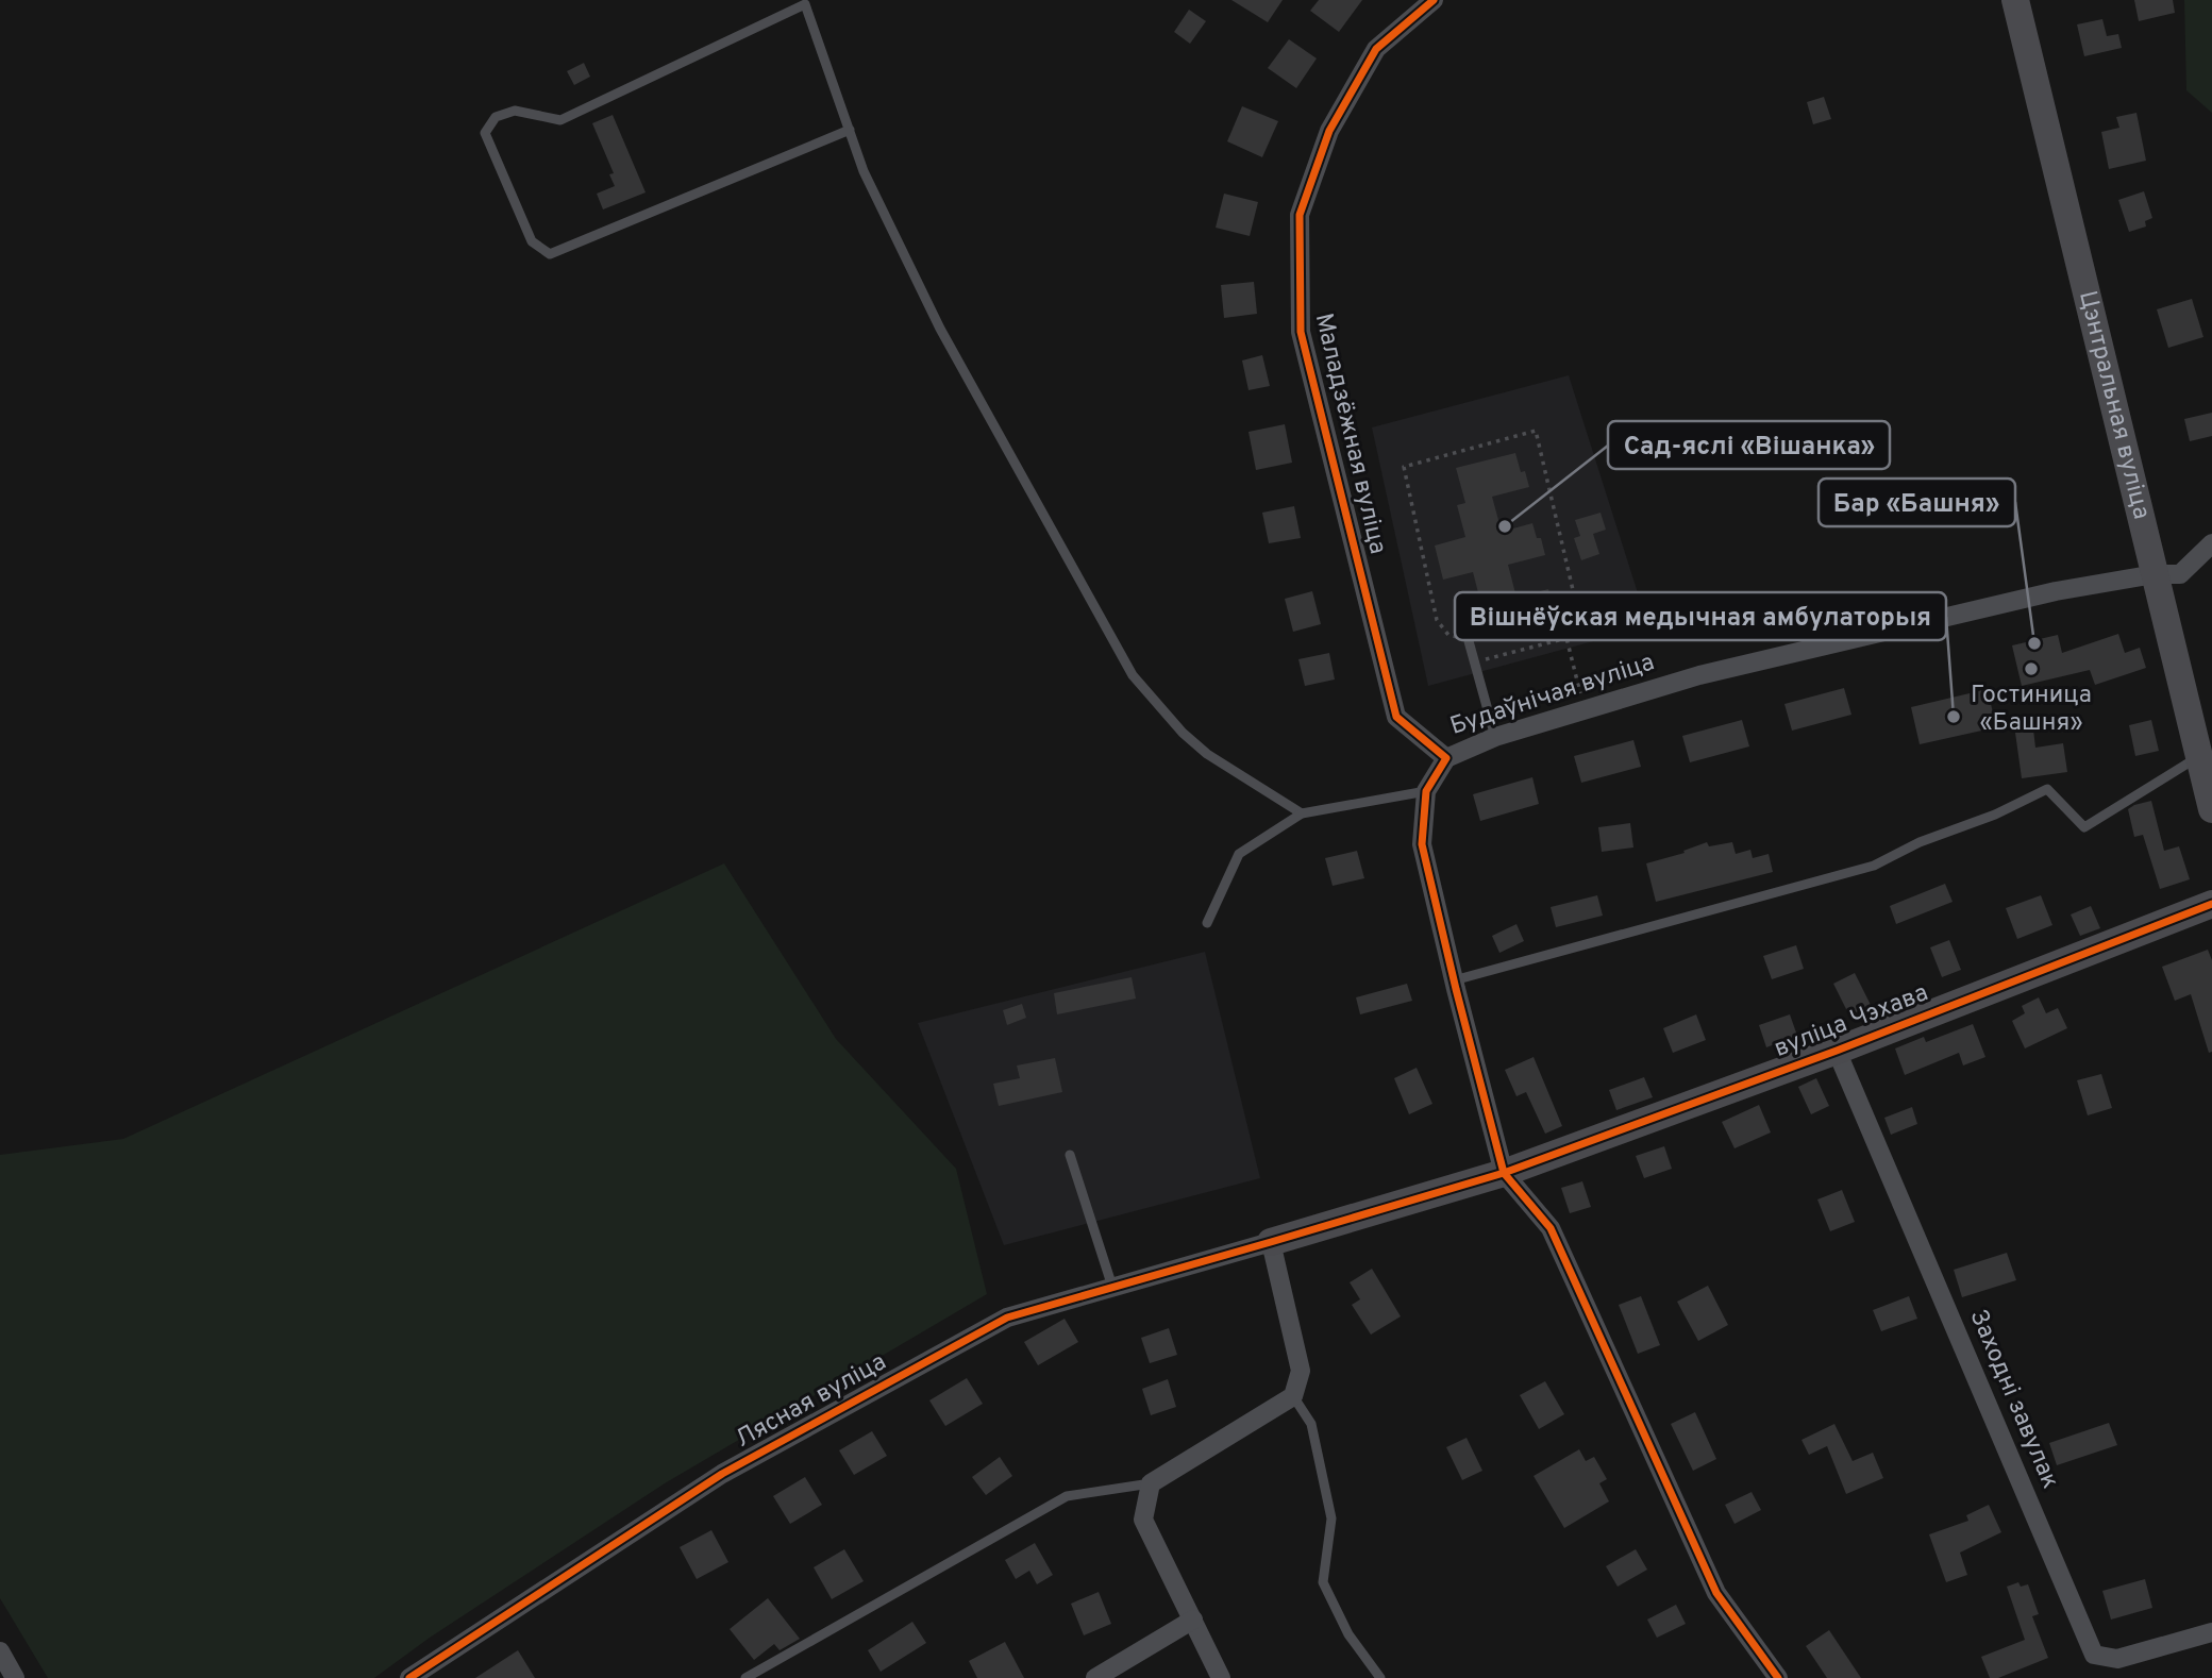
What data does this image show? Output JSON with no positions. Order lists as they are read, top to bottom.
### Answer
{
  "streets": {
    "street": [
      "Цэнтральная вуліца",
      "Маладзёжная вуліца",
      "Будаўнічая вуліца",
      "вуліца Чэхава",
      "Заходні завулак",
      "Лясная вуліца"
    ]
  },
  "crossings": [
    ["Цэнтральная вуліца", "Будаўнічая вуліца"],
    ["Маладзёжная вуліца", "Будаўнічая вуліца"],
    ["вуліца Чэхава", "Заходні завулак"],
    ["вуліца Чэхава", "Лясная вуліца"]
  ],
  "places": [
    "Сад-яслі «Вішанка»",
    "Бар «Башня»",
    "Гостиница «Башня»",
    "Вішнёўская медычная амбулаторыя"
  ]
}
